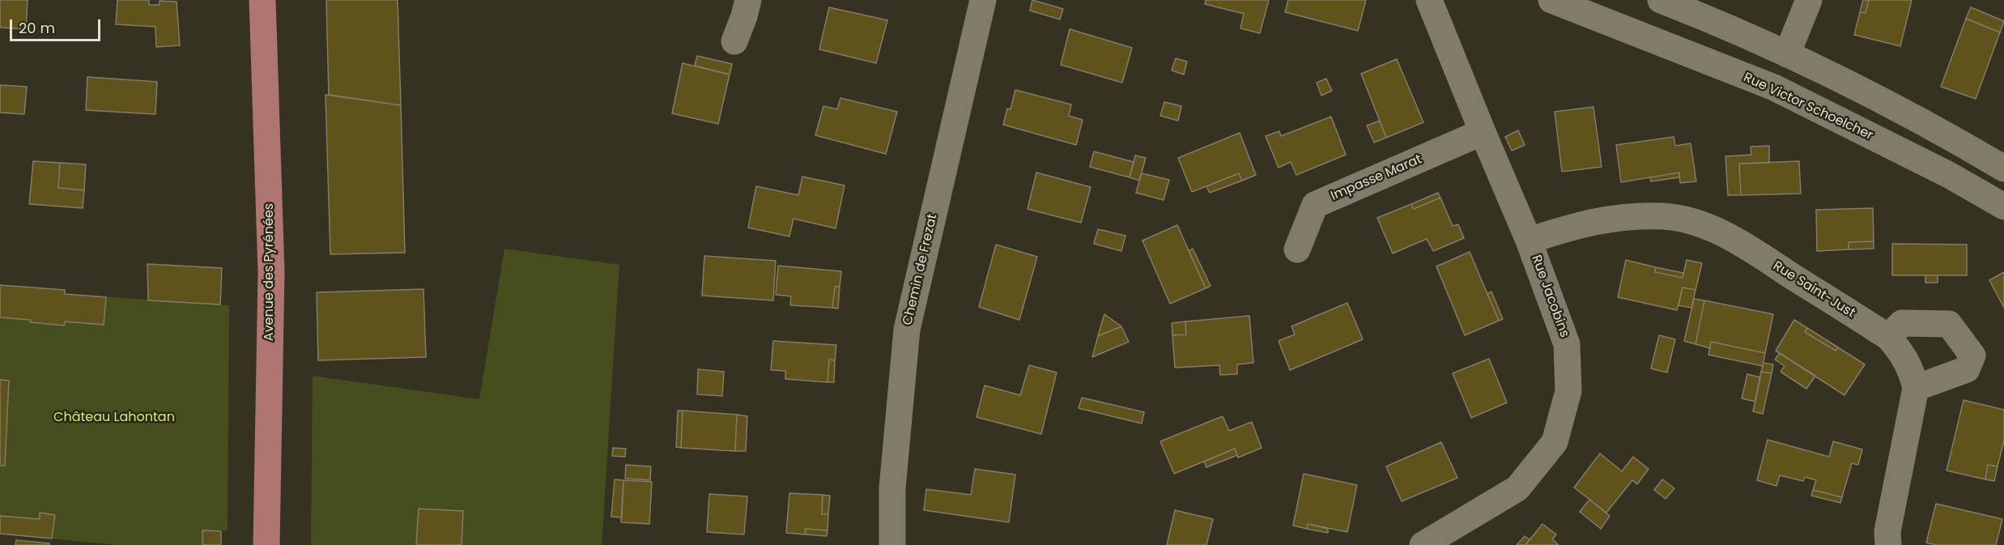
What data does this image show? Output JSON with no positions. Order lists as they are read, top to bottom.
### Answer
{
  "streets": {
    "main road": ["Avenue des Pyrénées"],
    "street": [
      "Rue Victor Schoelcher",
      "Impasse Marat",
      "Chemin de Frezat",
      "Rue Saint-Just",
      "Rue Jacobins"
    ]
  },
  "crossings": [
    ["Impasse Marat", "Rue Jacobins"],
    ["Rue Saint-Just", "Rue Jacobins"]
  ],
  "parks": ["Château Lahontan"],
  "scale_bar": "20 m"
}
